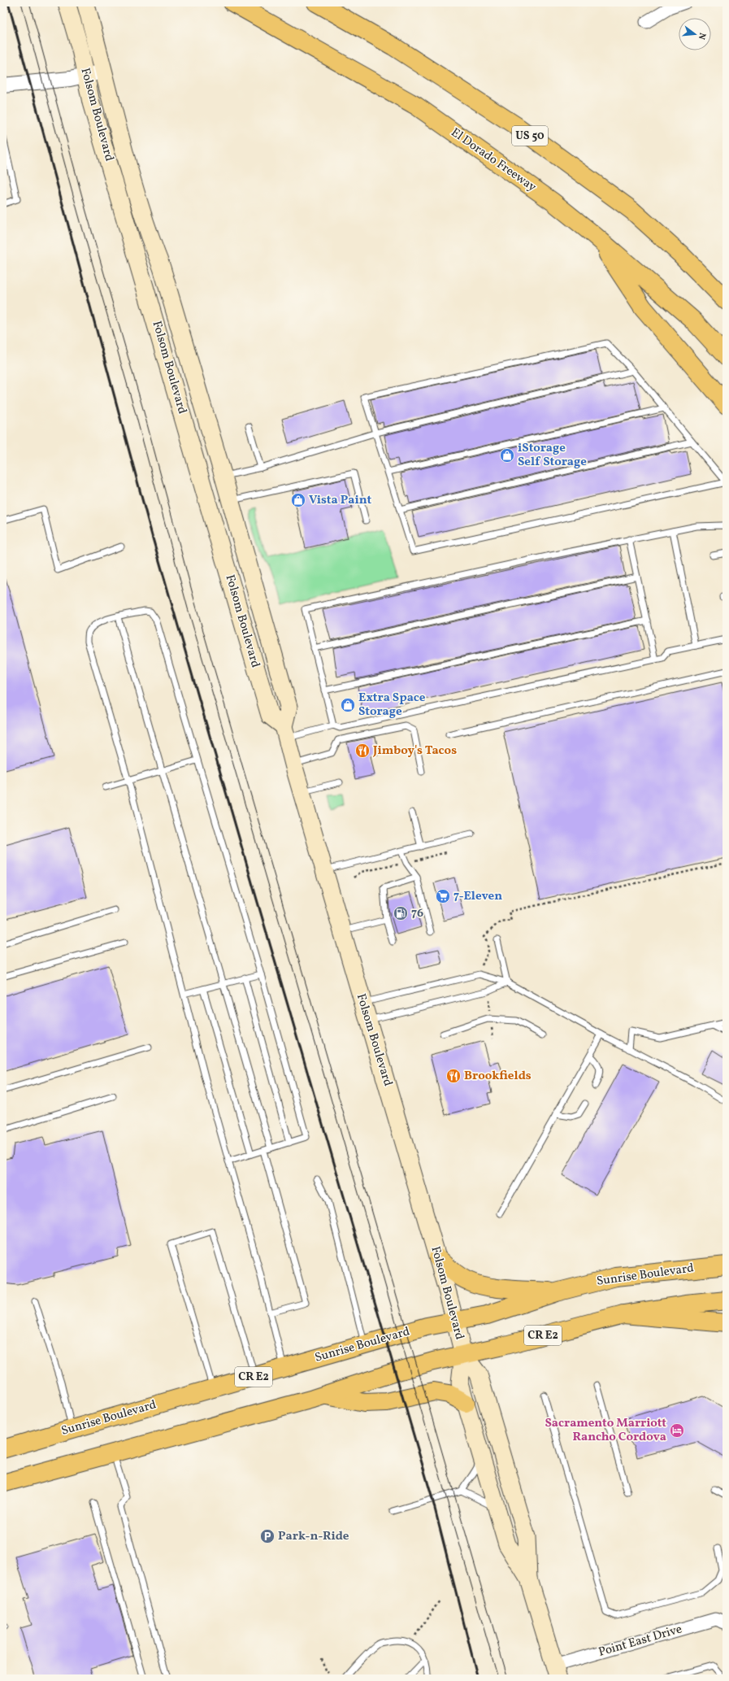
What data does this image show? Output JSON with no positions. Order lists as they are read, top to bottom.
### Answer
{
  "streets": {
    "main road": [
      "Folsom Boulevard",
      "US 50",
      "El Dorado Freeway",
      "Sunrise Boulevard",
      "CR E2"
    ],
    "street": ["Point East Drive"]
  },
  "crossings": [
    ["Folsom Boulevard", "Sunrise Boulevard"],
    ["Folsom Boulevard", "CR E2"],
    ["Folsom Boulevard", "Point East Drive"]
  ],
  "places": {
    "shop": ["iStorage Self Storage", "Vista Paint", "Extra Space Storage"],
    "restaurant": ["Jimboy's Tacos", "Brookfields"],
    "supermarket": ["7-Eleven"],
    "fuel station": ["76"],
    "hotel": ["Sacramento Marriott Rancho Cordova"],
    "parking": ["Park-n-Ride"]
  },
  "north": "right"
}
